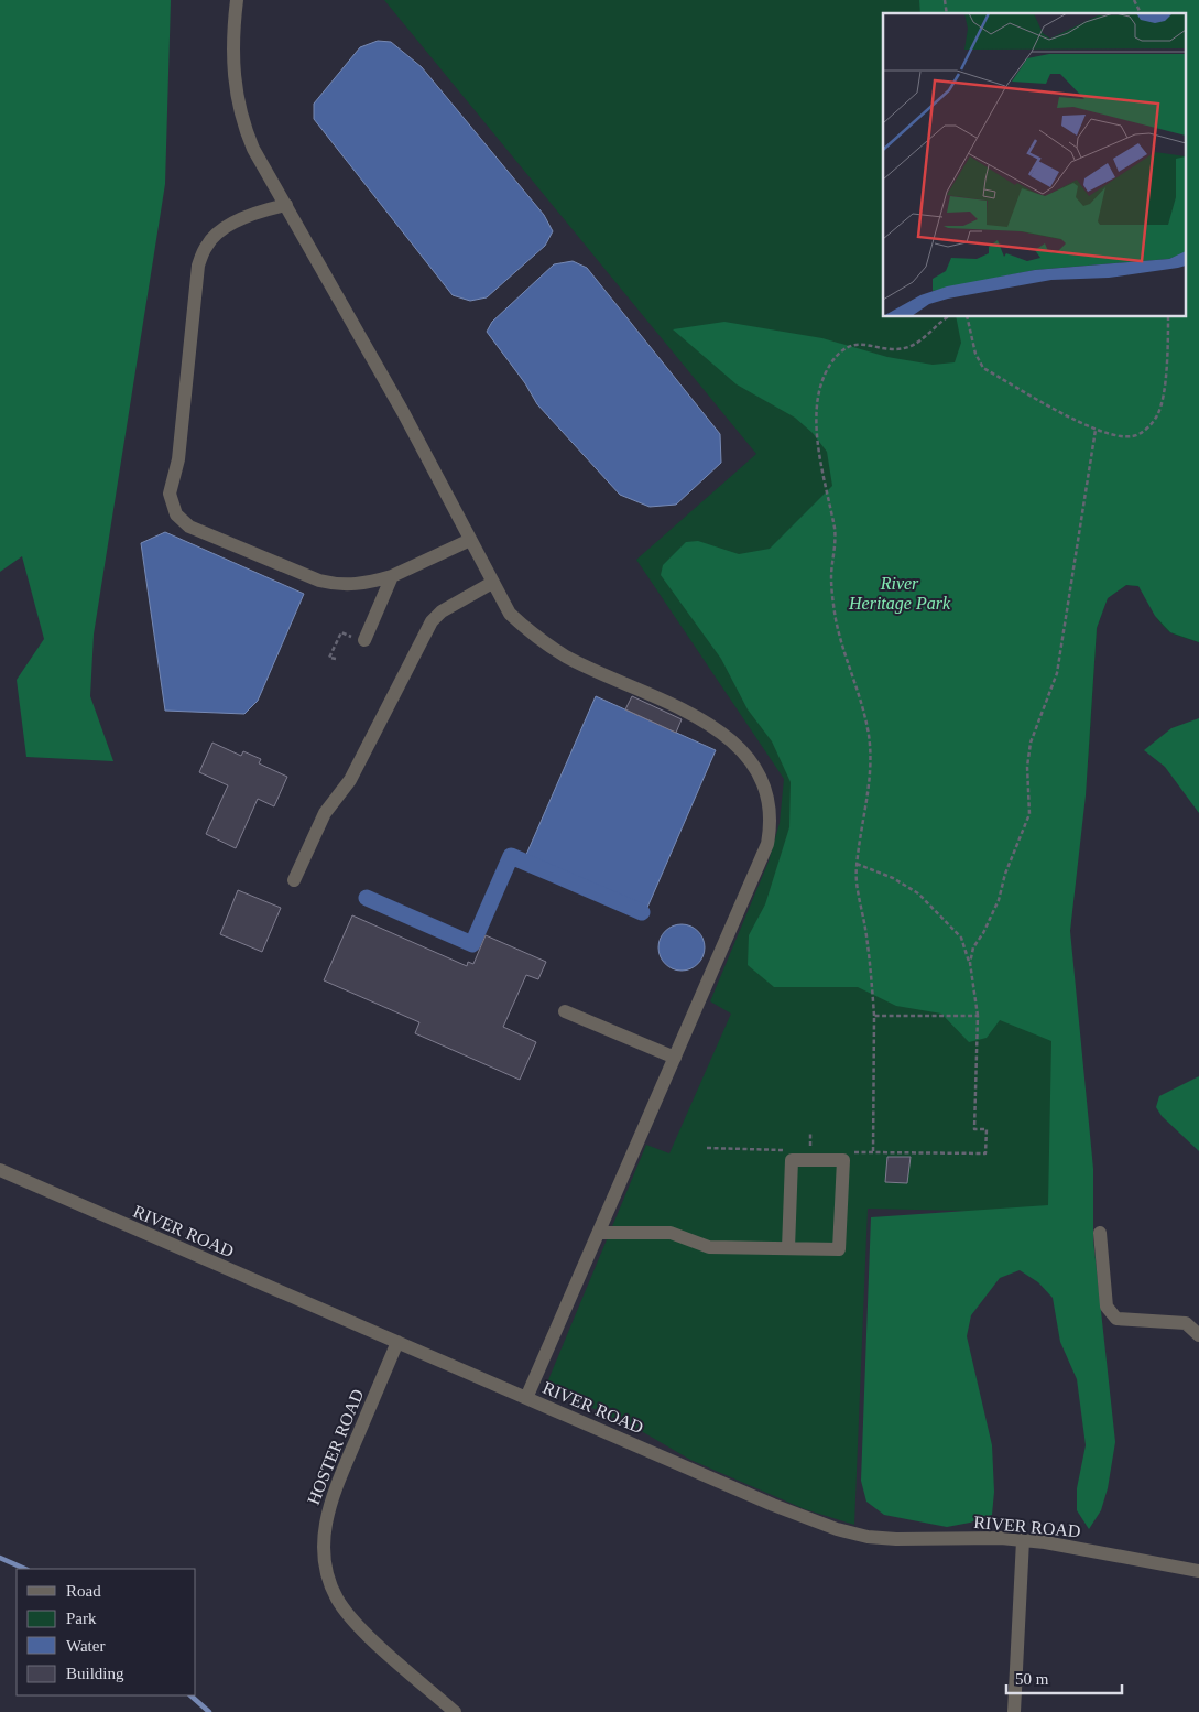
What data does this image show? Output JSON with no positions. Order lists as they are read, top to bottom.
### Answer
{
  "streets": {
    "street": ["RIVER ROAD", "HOSTER ROAD"]
  },
  "crossings": [
    ["RIVER ROAD", "HOSTER ROAD"]
  ],
  "parks": ["River Heritage Park"],
  "legend": [
    "Road",
    "Park",
    "Water",
    "Building"
  ],
  "scale_bar": "50 m"
}
